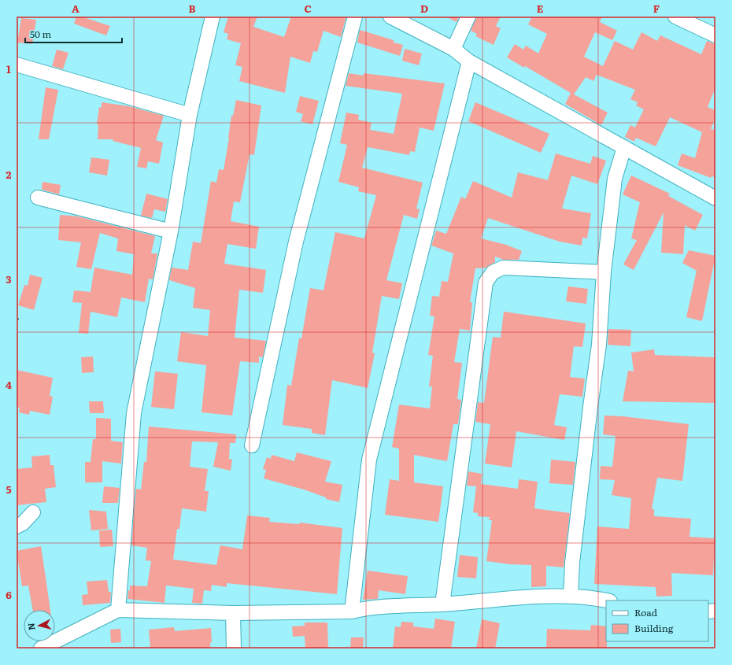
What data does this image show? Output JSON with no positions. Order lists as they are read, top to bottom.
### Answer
{
  "legend": ["Road", "Building"],
  "scale_bar": "50 m",
  "north": "left",
  "grid": {
    "columns": [
      "A",
      "B",
      "C",
      "D",
      "E",
      "F"
    ],
    "rows": [
      "1",
      "2",
      "3",
      "4",
      "5",
      "6"
    ]
  }
}
